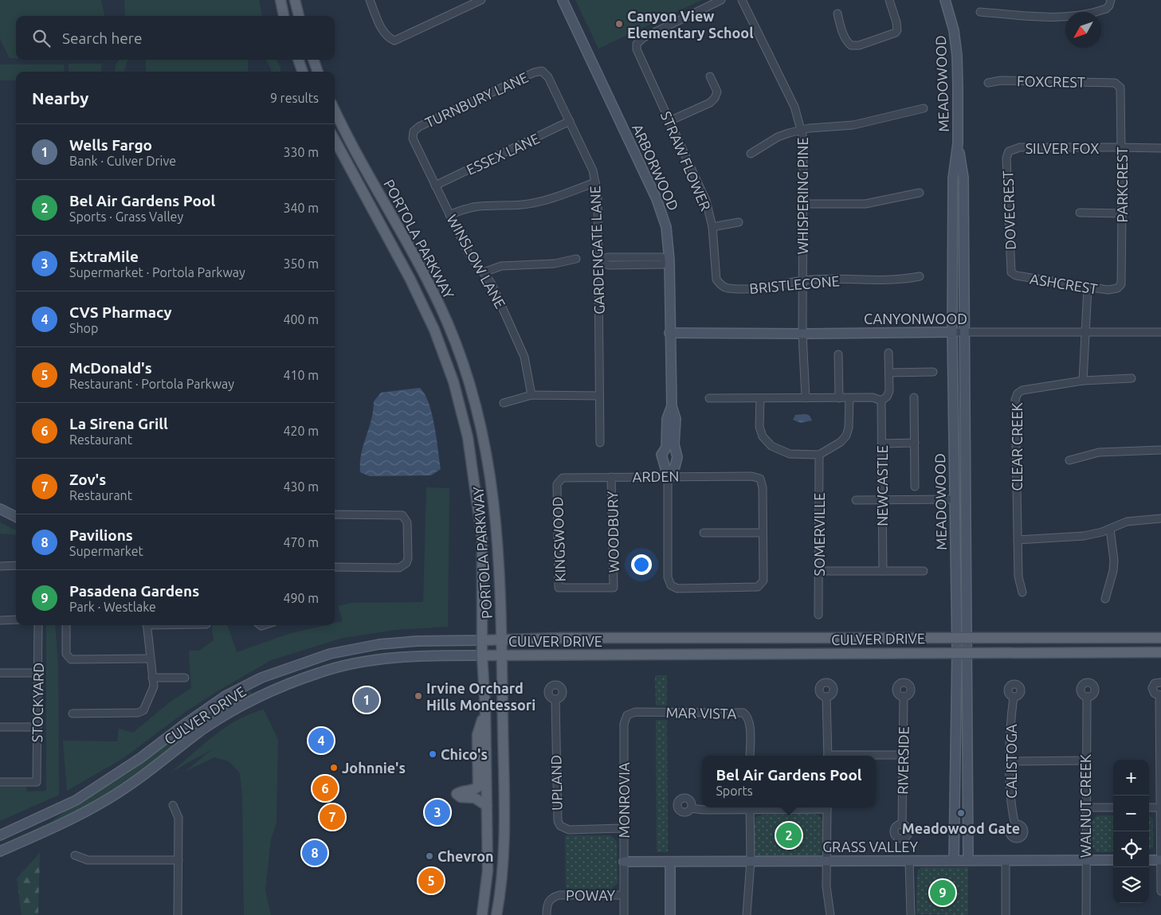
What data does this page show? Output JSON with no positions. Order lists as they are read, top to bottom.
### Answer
{
  "streets": {
    "main road": [
      "MEADOWOOD",
      "ARBORWOOD",
      "PORTOLA PARKWAY",
      "CANYONWOOD",
      "CULVER DRIVE",
      "GRASS VALLEY"
    ],
    "street": [
      "FOXCREST",
      "TURNBURY LANE",
      "SILVER FOX",
      "ESSEX LANE",
      "STRAW FLOWER",
      "PARKCREST",
      "WHISPERING PINE",
      "DOVECREST",
      "GARDENGATE LANE",
      "WINSLOW LANE",
      "ASHCREST",
      "BRISTLECONE",
      "CLEAR CREEK",
      "ARDEN",
      "NEWCASTLE",
      "WOODBURY",
      "SOMERVILLE",
      "KINGSWOOD",
      "STOCKYARD",
      "MAR VISTA",
      "RIVERSIDE",
      "CALISTOGA",
      "UPLAND",
      "MONROVIA",
      "WALNUT CREEK",
      "POWAY"
    ]
  },
  "crossings": [
    ["FOXCREST", "PARKCREST"],
    ["MEADOWOOD", "CANYONWOOD"],
    ["MEADOWOOD", "CULVER DRIVE"],
    ["MEADOWOOD", "GRASS VALLEY"],
    ["TURNBURY LANE", "GARDENGATE LANE"],
    ["TURNBURY LANE", "WINSLOW LANE"],
    ["SILVER FOX", "PARKCREST"],
    ["SILVER FOX", "DOVECREST"],
    ["ESSEX LANE", "GARDENGATE LANE"],
    ["ESSEX LANE", "WINSLOW LANE"],
    ["STRAW FLOWER", "BRISTLECONE"],
    ["ARBORWOOD", "CANYONWOOD"],
    ["ARBORWOOD", "ARDEN"],
    ["PARKCREST", "ASHCREST"],
    ["WHISPERING PINE", "BRISTLECONE"],
    ["WHISPERING PINE", "CANYONWOOD"],
    ["DOVECREST", "ASHCREST"],
    ["PORTOLA PARKWAY", "CULVER DRIVE"],
    ["ARDEN", "WOODBURY"],
    ["ARDEN", "KINGSWOOD"],
    ["WOODBURY", "KINGSWOOD"],
    ["MAR VISTA", "MONROVIA"],
    ["UPLAND", "MONROVIA"],
    ["MONROVIA", "GRASS VALLEY"],
    ["MONROVIA", "POWAY"],
    ["WALNUT CREEK", "GRASS VALLEY"]
  ],
  "places": [
    "Canyon View Elementary School",
    "Irvine Orchard Hills Montessori",
    "Chico's",
    "Johnnie's",
    "Meadowood Gate",
    "Chevron"
  ],
  "north": "bottom left",
  "page": {
    "search": "Search here",
    "heading": ["Nearby", "9 results"],
    "list": [
      {
        "mark": "1",
        "name": "Wells Fargo",
        "note": "Bank · Culver Drive",
        "value": "330 m"
      },
      {
        "mark": "2",
        "name": "Bel Air Gardens Pool",
        "note": "Sports · Grass Valley",
        "value": "340 m"
      },
      {
        "mark": "3",
        "name": "ExtraMile",
        "note": "Supermarket · Portola Parkway",
        "value": "350 m"
      },
      {
        "mark": "4",
        "name": "CVS Pharmacy",
        "note": "Shop",
        "value": "400 m"
      },
      {
        "mark": "5",
        "name": "McDonald's",
        "note": "Restaurant · Portola Parkway",
        "value": "410 m"
      },
      {
        "mark": "6",
        "name": "La Sirena Grill",
        "note": "Restaurant",
        "value": "420 m"
      },
      {
        "mark": "7",
        "name": "Zov's",
        "note": "Restaurant",
        "value": "430 m"
      },
      {
        "mark": "8",
        "name": "Pavilions",
        "note": "Supermarket",
        "value": "470 m"
      },
      {
        "mark": "9",
        "name": "Pasadena Gardens",
        "note": "Park · Westlake",
        "value": "490 m"
      }
    ],
    "pins": [
      "1",
      "4",
      "6",
      "3",
      "7",
      "2",
      "8",
      "5",
      "9"
    ],
    "popup": ["Bel Air Gardens Pool", "Sports"],
    "map_buttons": ["+", "−"]
  }
}
